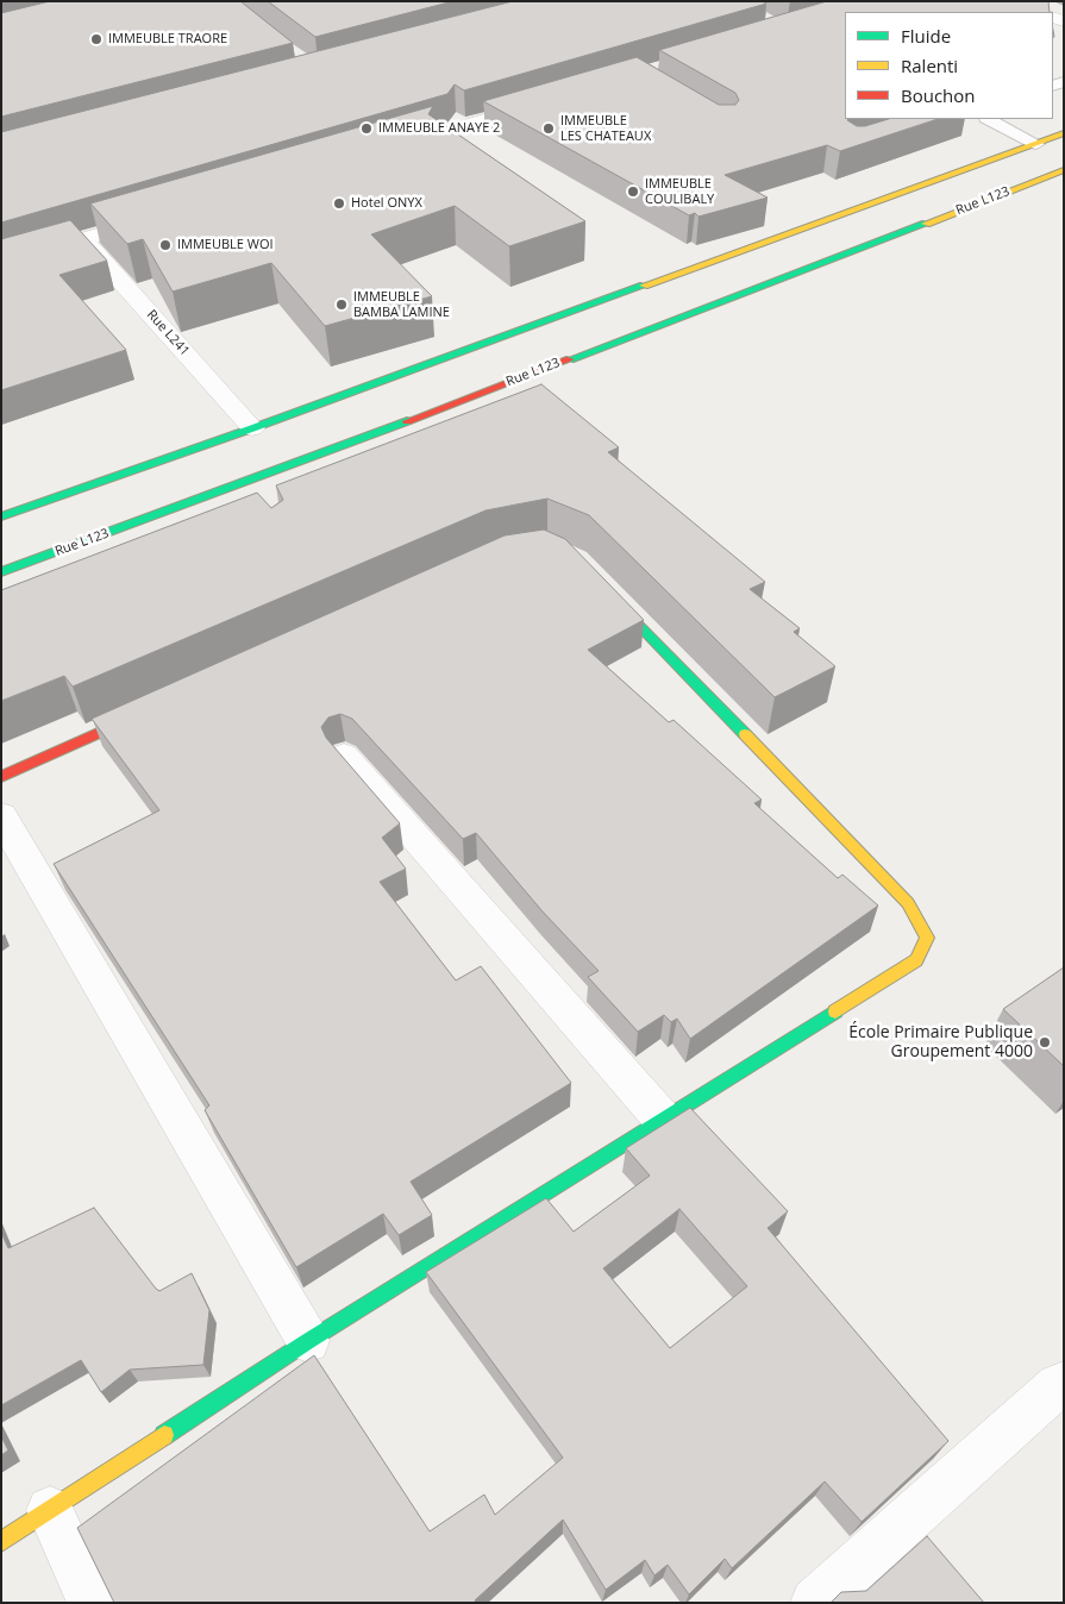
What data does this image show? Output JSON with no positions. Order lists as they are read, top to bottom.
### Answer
{
  "streets": {
    "main road": ["Rue L123"],
    "street": ["Rue L241"]
  },
  "places": [
    "IMMEUBLE TRAORE",
    "IMMEUBLE ANAYE 2",
    "IMMEUBLE LES CHATEAUX",
    "IMMEUBLE COULIBALY",
    "Hotel ONYX",
    "IMMEUBLE WOI",
    "IMMEUBLE BAMBA LAMINE",
    "École Primaire Publique Groupement 4000"
  ],
  "legend": ["Fluide", "Ralenti", "Bouchon"]
}
